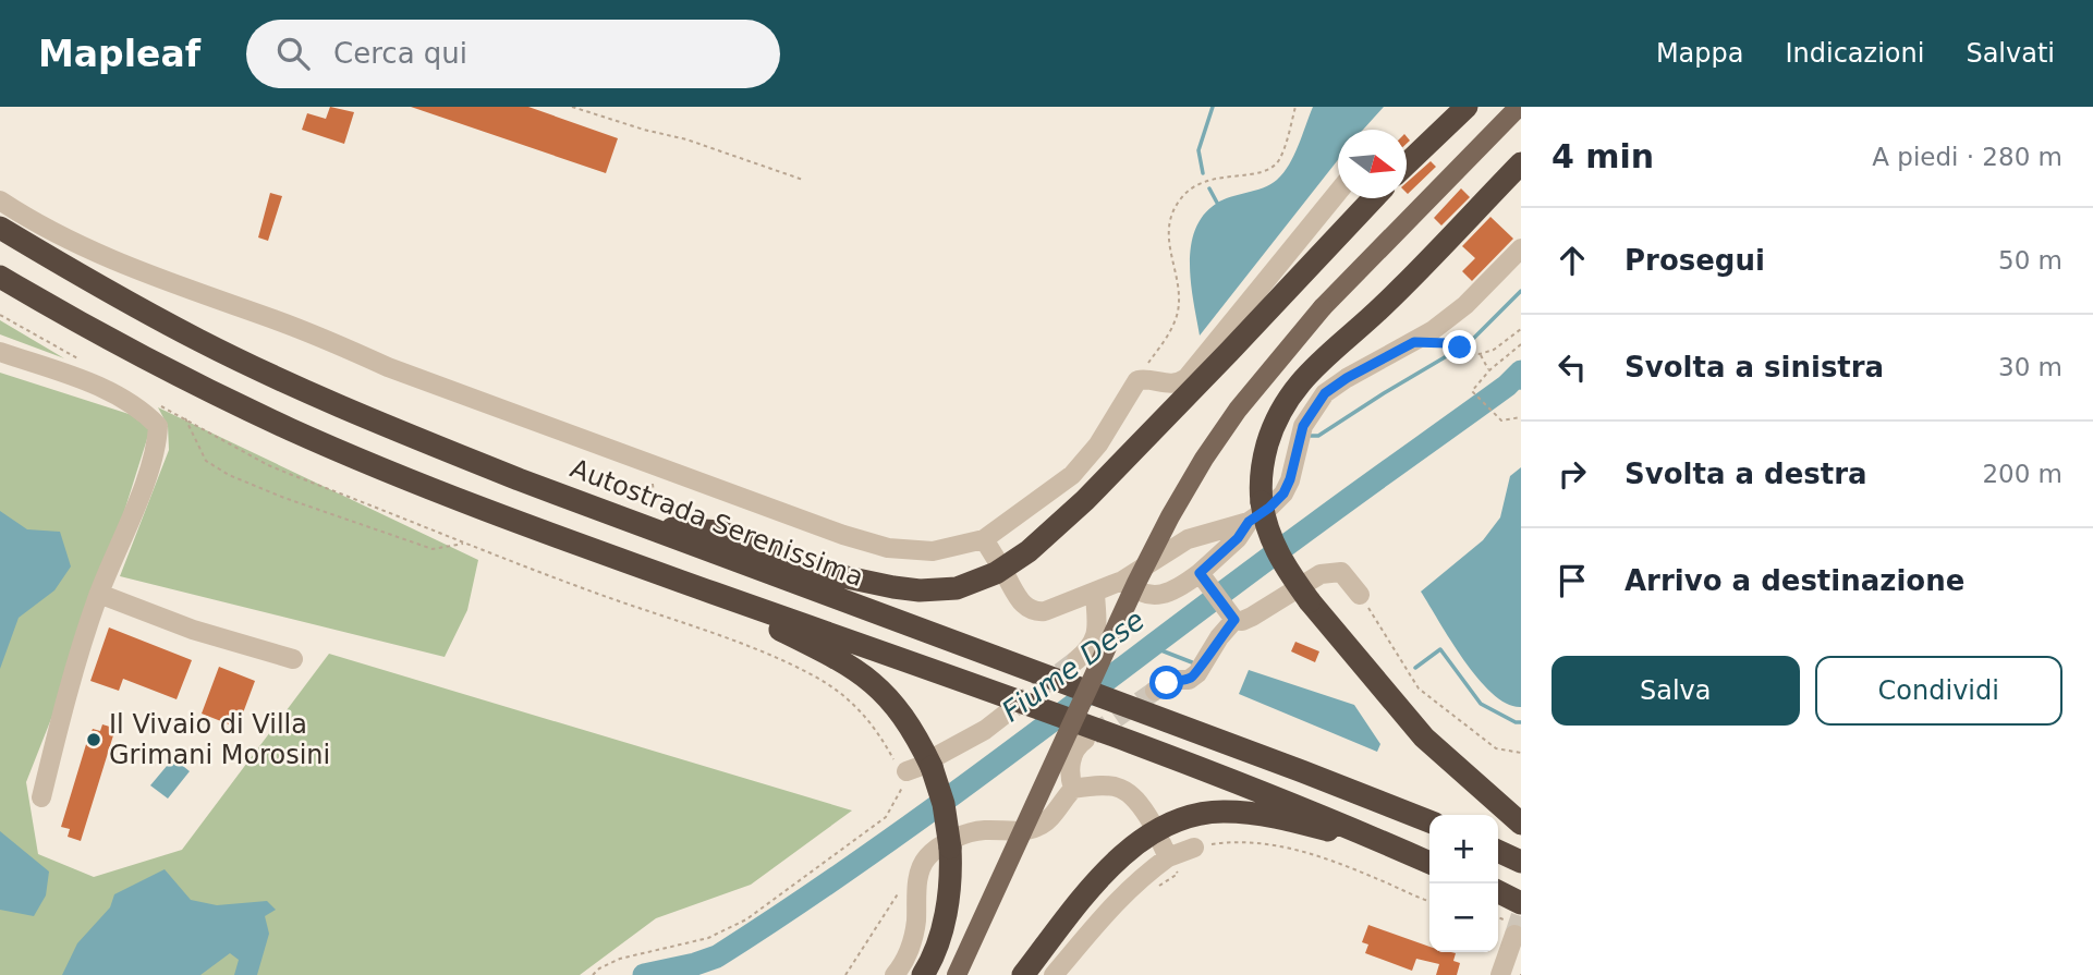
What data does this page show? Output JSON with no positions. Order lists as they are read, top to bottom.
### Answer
{
  "streets": {
    "highway": ["Autostrada Serenissima"]
  },
  "water": ["Fiume Dese"],
  "places": ["Il Vivaio di Villa Grimani Morosini"],
  "north": "right",
  "page": {
    "header": "Mapleaf",
    "search": "Cerca qui",
    "nav": ["Mappa", "Indicazioni", "Salvati"],
    "heading": ["4 min", "A piedi · 280 m"],
    "list": [
      ["Prosegui", "50 m"],
      ["Svolta a sinistra", "30 m"],
      ["Svolta a destra", "200 m"],
      "Arrivo a destinazione"
    ],
    "buttons": ["Salva", "Condividi"],
    "map_buttons": ["+", "−"]
  }
}
